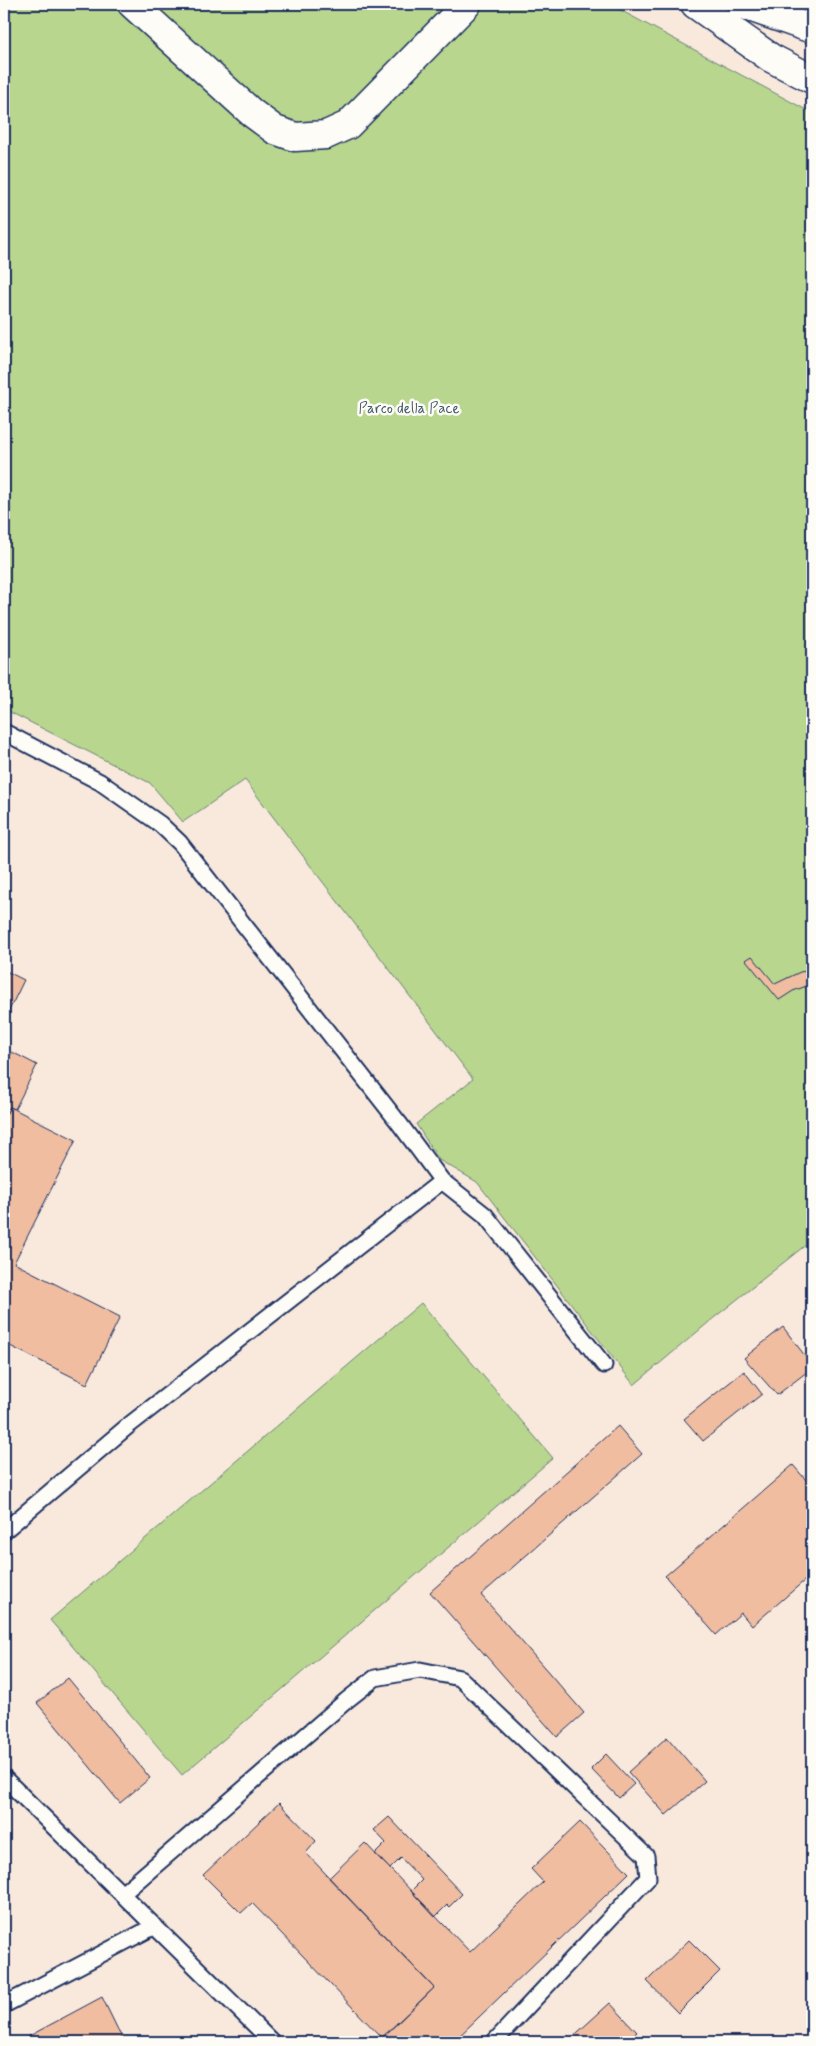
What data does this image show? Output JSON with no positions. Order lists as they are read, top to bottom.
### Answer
{
  "parks": ["Parco della Pace"]
}
